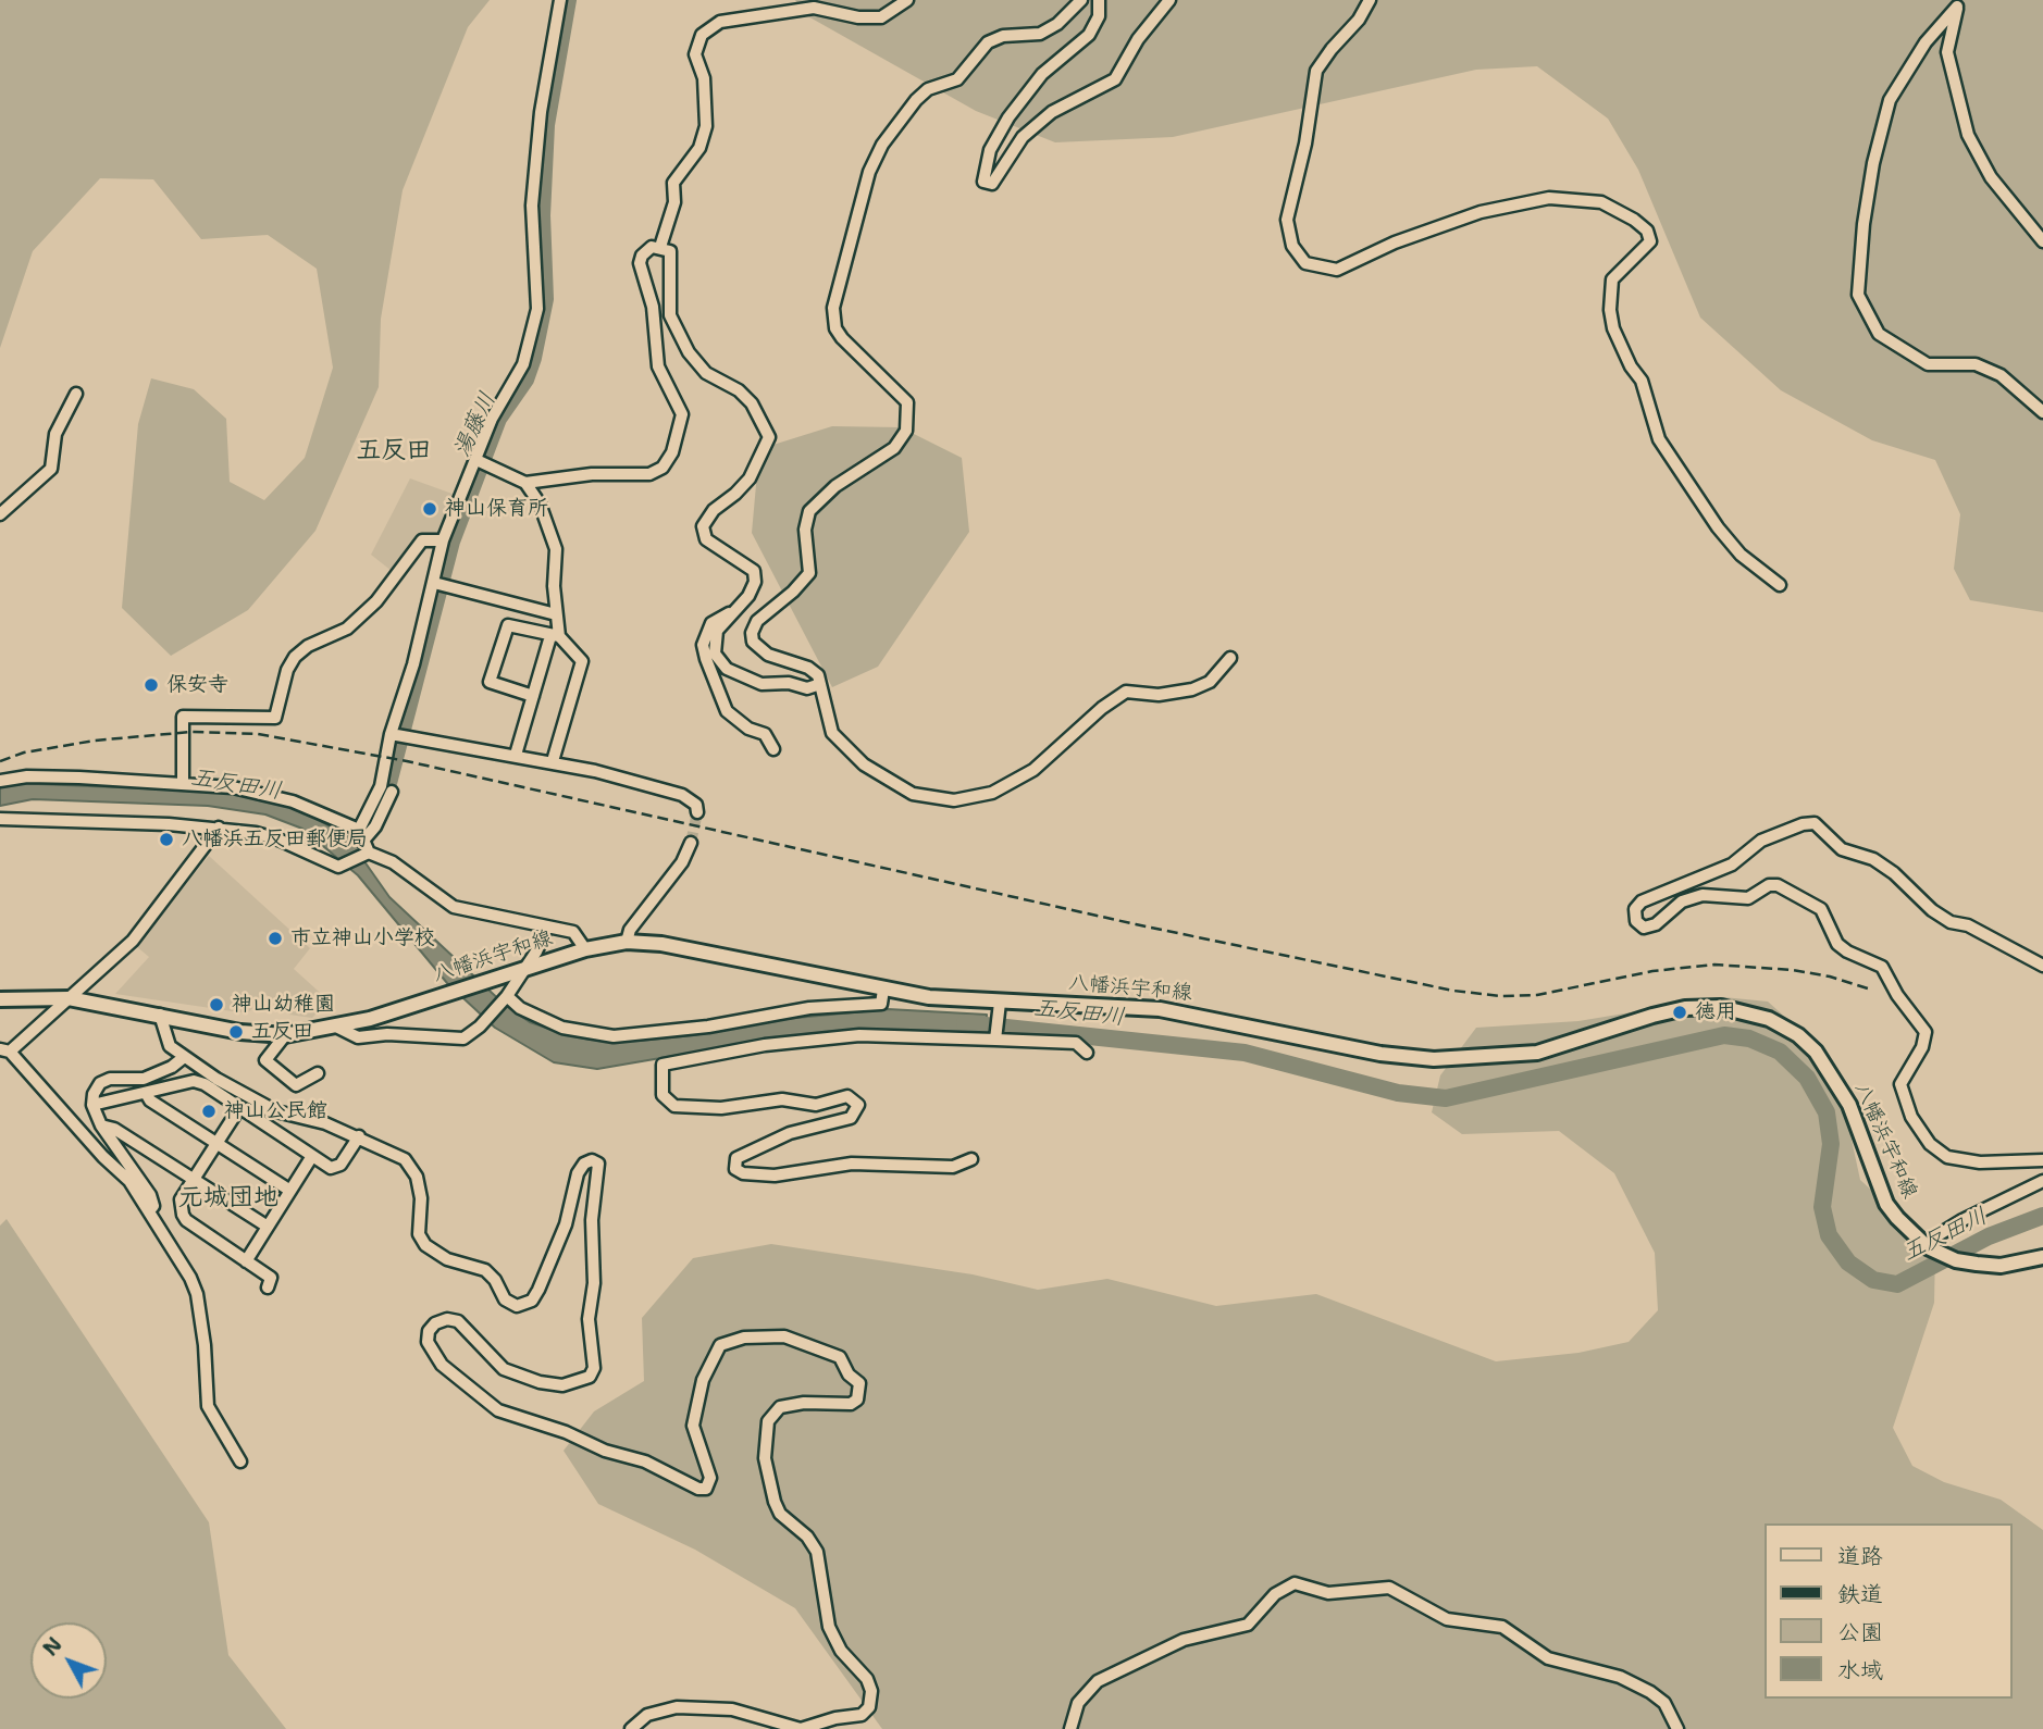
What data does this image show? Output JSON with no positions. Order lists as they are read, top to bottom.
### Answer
{
  "streets": {
    "main road": ["八幡浜宇和線"]
  },
  "districts": ["五反田", "元城団地"],
  "water": ["湯藤川", "五反田川"],
  "places": [
    "神山保育所",
    "保安寺",
    "八幡浜五反田郵便局",
    "市立神山小学校",
    "神山幼稚園",
    "徳用",
    "五反田",
    "神山公民館"
  ],
  "legend": [
    "道路",
    "鉄道",
    "公園",
    "水域"
  ],
  "north": "top left"
}
